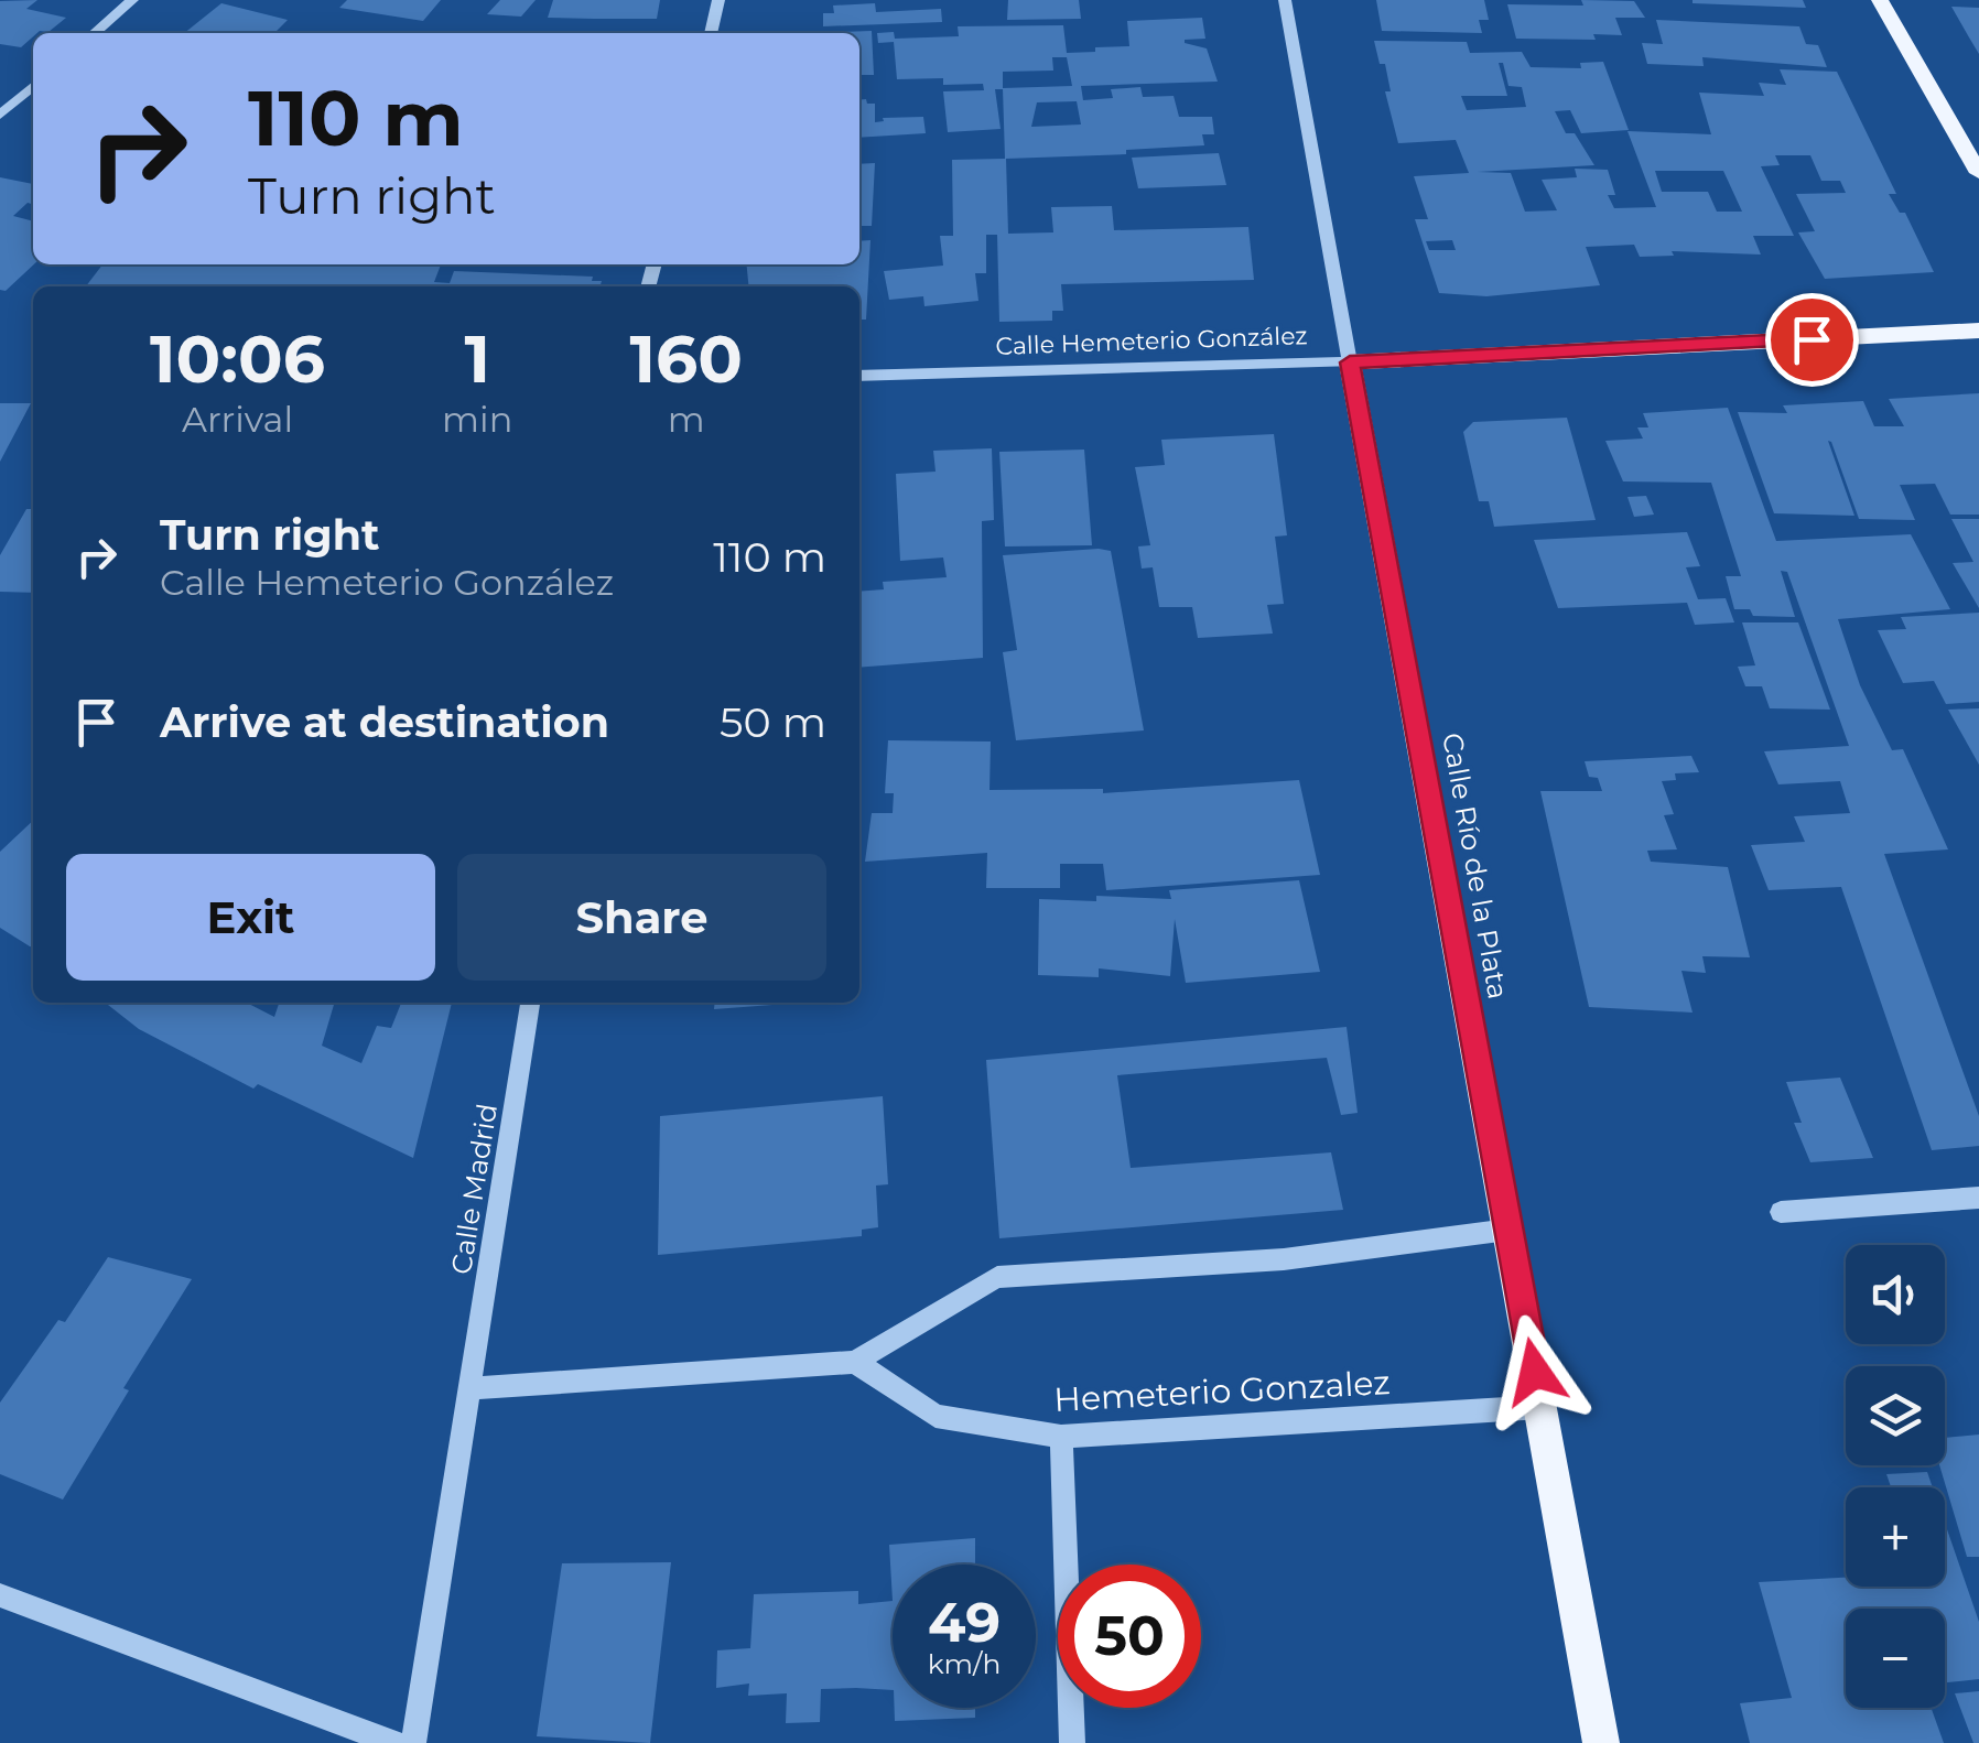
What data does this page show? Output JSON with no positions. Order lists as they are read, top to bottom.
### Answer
{
  "streets": {
    "main road": ["Calle Hemeterio González", "Calle Río de la Plata"],
    "street": ["Calle Madrid", "Hemeterio Gonzalez"]
  },
  "crossings": [
    ["Calle Hemeterio González", "Calle Río de la Plata"],
    ["Calle Río de la Plata", "Hemeterio Gonzalez"]
  ],
  "page": {
    "turn": ["110 m", "Turn right"],
    "eta": [
      "10:06",
      "Arrival",
      "1",
      "min",
      "160",
      "m"
    ],
    "list": [
      {
        "name": "Turn right",
        "note": "Calle Hemeterio González",
        "value": "110 m"
      },
      {
        "name": "Arrive at destination",
        "value": "50 m"
      }
    ],
    "buttons": ["Exit", "Share"],
    "map_buttons": ["+", "−"],
    "speed": "49 km/h",
    "limit": "50"
  }
}
